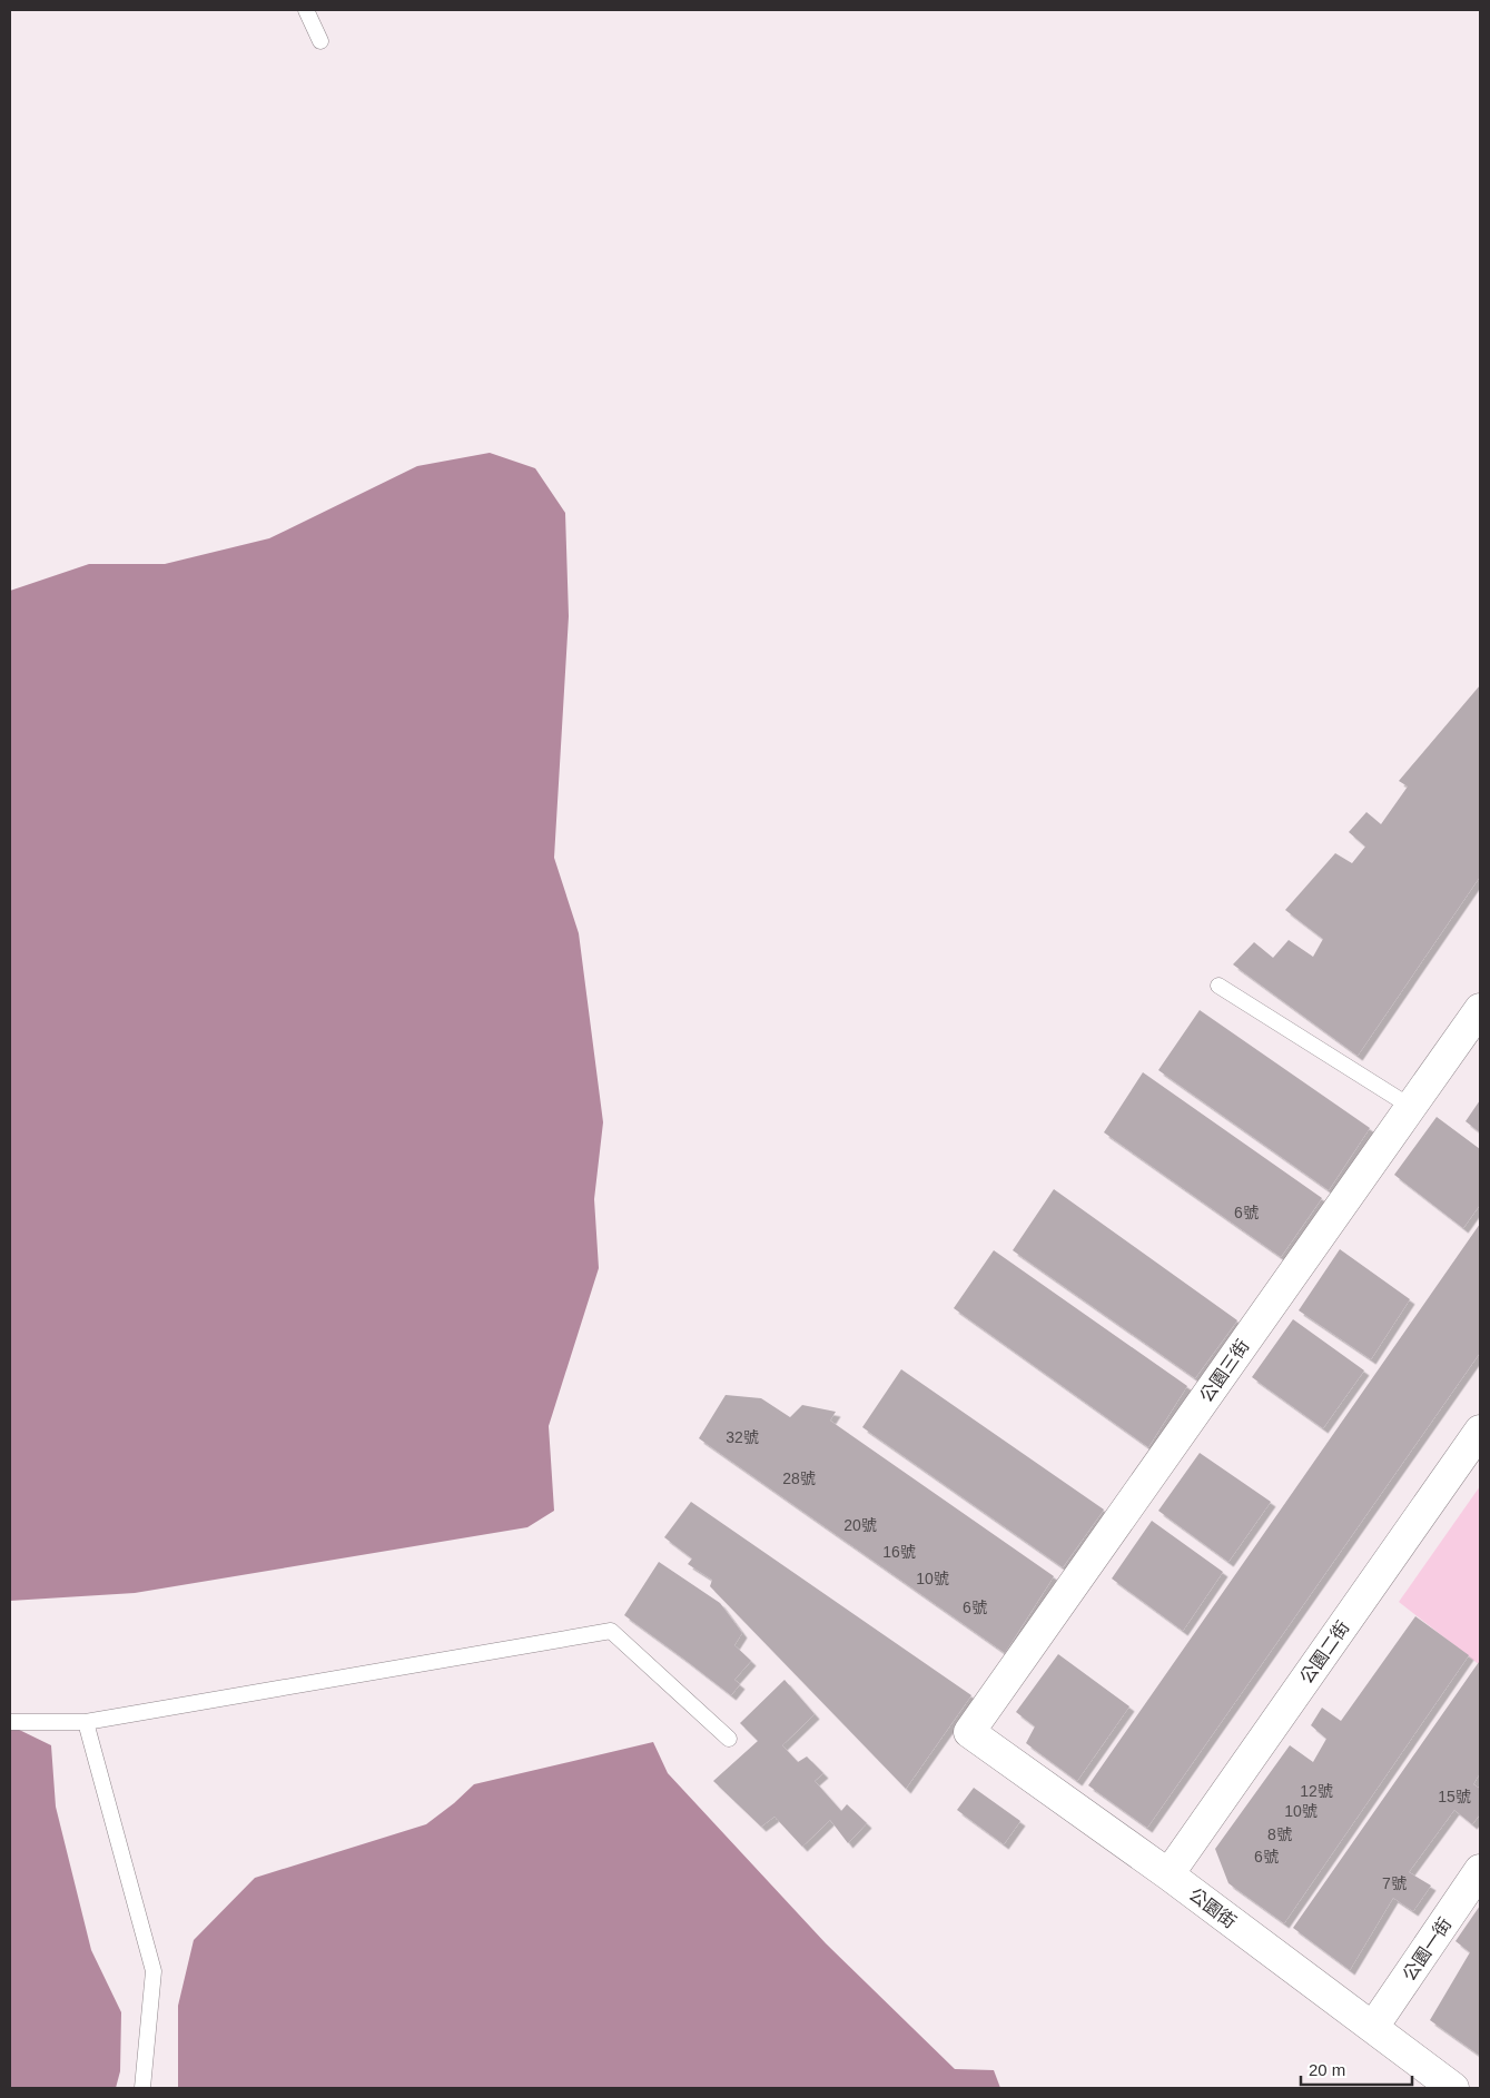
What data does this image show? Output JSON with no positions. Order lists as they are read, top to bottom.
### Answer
{
  "streets": {
    "street": [
      "公園三街",
      "公園二街",
      "公園街",
      "公園一街"
    ]
  },
  "crossings": [
    ["公園三街", "公園街"],
    ["公園二街", "公園街"],
    ["公園街", "公園一街"]
  ],
  "house_numbers": [
    "6號",
    "32號",
    "28號",
    "20號",
    "16號",
    "10號",
    "6號",
    "12號",
    "15號",
    "10號",
    "8號",
    "6號",
    "7號"
  ],
  "scale_bar": "20 m"
}
